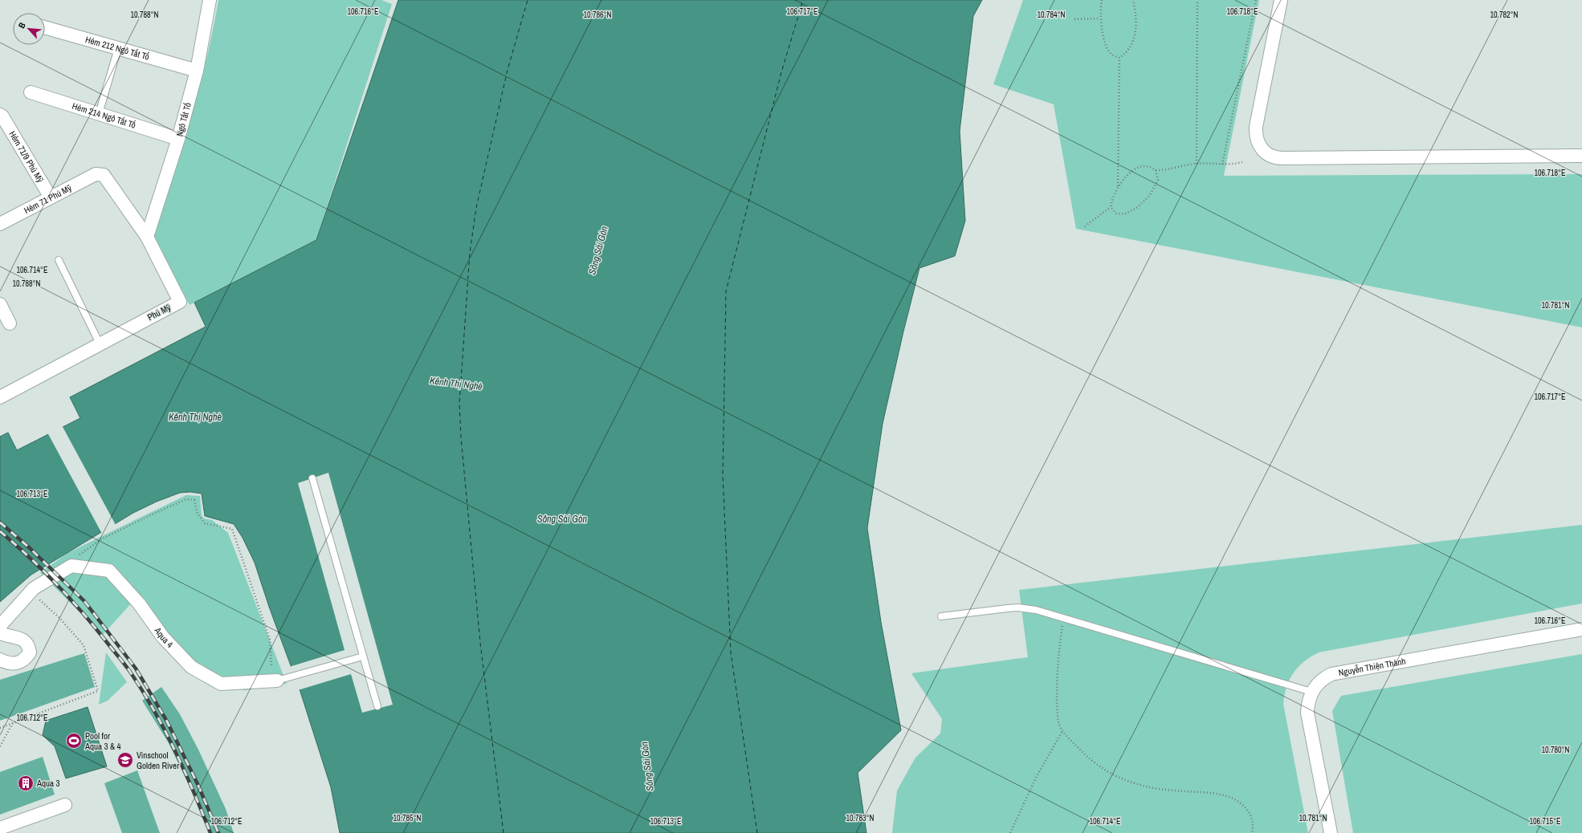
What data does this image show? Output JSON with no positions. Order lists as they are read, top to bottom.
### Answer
{
  "streets": {
    "street": [
      "Hẻm 212 Ngô Tất Tố",
      "Hẻm 214 Ngô Tất Tố",
      "Ngô Tất Tố",
      "Hẻm 71/9 Phú Mỹ",
      "Hẻm 71 Phú Mỹ",
      "Phú Mỹ",
      "Aqua 4",
      "Nguyễn Thiện Thành"
    ]
  },
  "crossings": [
    ["Hẻm 212 Ngô Tất Tố", "Ngô Tất Tố"],
    ["Hẻm 214 Ngô Tất Tố", "Ngô Tất Tố"],
    ["Ngô Tất Tố", "Phú Mỹ"],
    ["Hẻm 71/9 Phú Mỹ", "Hẻm 71 Phú Mỹ"],
    ["Hẻm 71 Phú Mỹ", "Phú Mỹ"]
  ],
  "water": ["Sông Sài Gòn", "Kênh Thị Nghè"],
  "places": {
    "sports": ["Pool for Aqua 3 & 4"],
    "school or university": ["Vinschool Golden River"],
    "building": ["Aqua 3"]
  },
  "north": "top left",
  "coordinates": [
    "106.717°E",
    "106.716°E",
    "106.718°E",
    "10.788°N",
    "10.786°N",
    "10.784°N",
    "10.782°N",
    "106.714°E",
    "10.781°N",
    "106.713°E",
    "106.712°E",
    "10.780°N",
    "10.785°N",
    "10.783°N",
    "106.715°E"
  ]
}
